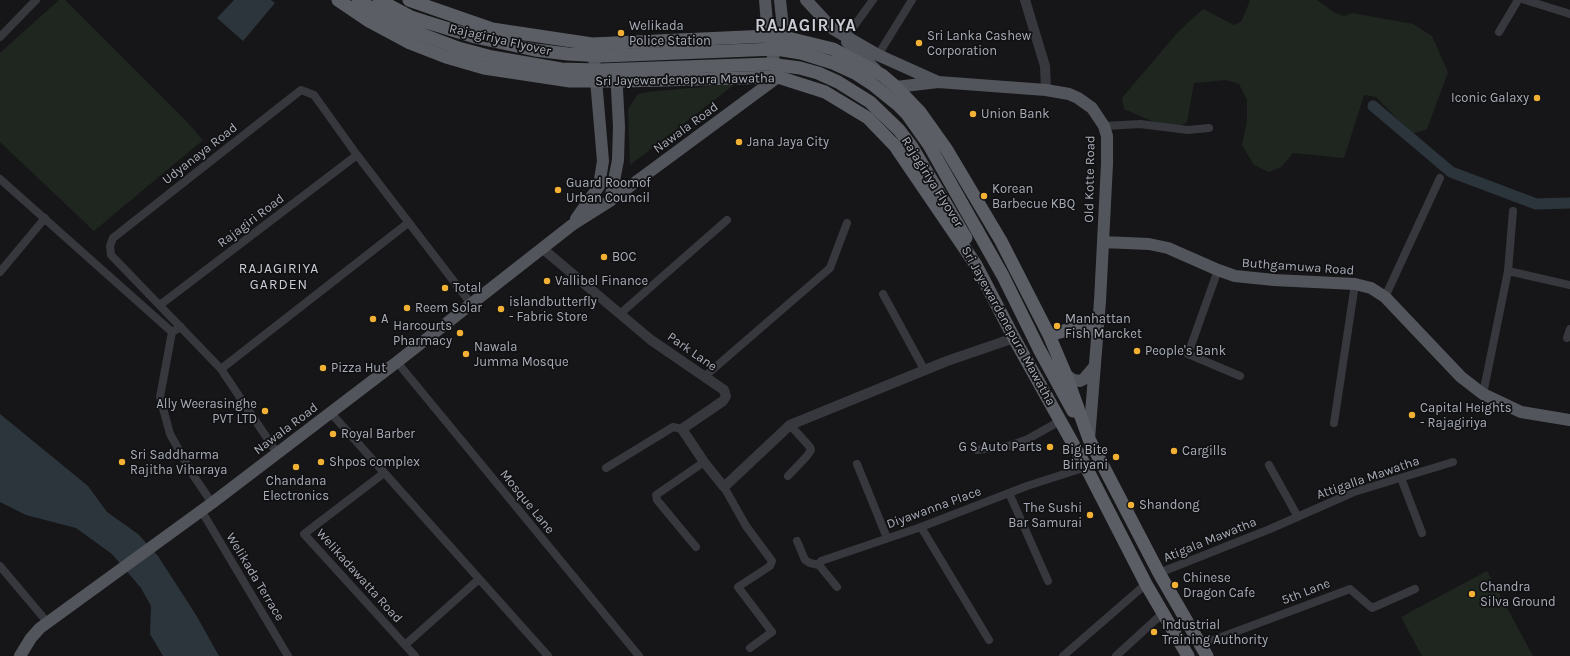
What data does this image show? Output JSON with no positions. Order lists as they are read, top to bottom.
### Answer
{
  "streets": {
    "highway": ["Rajagiriya Flyover", "Sri Jayewardenepura Mawatha"],
    "main road": ["Nawala Road", "Old Kotte Road", "Buthgamuwa Road"],
    "street": [
      "Udyanaya Road",
      "Rajagiri Road",
      "Park Lane",
      "Attigalla Mawatha",
      "Mosque Lane",
      "Diyawanna Place",
      "Atigala Mawatha",
      "Welikadawatta Road",
      "Welikada Terrace",
      "5th Lane"
    ]
  },
  "crossings": [
    ["Rajagiriya Flyover", "Sri Jayewardenepura Mawatha"],
    ["Rajagiriya Flyover", "Old Kotte Road"],
    ["Rajagiriya Flyover", "Diyawanna Place"],
    ["Sri Jayewardenepura Mawatha", "Nawala Road"],
    ["Sri Jayewardenepura Mawatha", "Old Kotte Road"],
    ["Sri Jayewardenepura Mawatha", "Diyawanna Place"],
    ["Sri Jayewardenepura Mawatha", "Atigala Mawatha"],
    ["Sri Jayewardenepura Mawatha", "5th Lane"],
    ["Nawala Road", "Udyanaya Road"],
    ["Nawala Road", "Park Lane"],
    ["Nawala Road", "Mosque Lane"],
    ["Nawala Road", "Welikada Terrace"],
    ["Udyanaya Road", "Rajagiri Road"],
    ["Old Kotte Road", "Buthgamuwa Road"],
    ["Attigalla Mawatha", "Atigala Mawatha"]
  ],
  "districts": ["RAJAGIRIYA", "RAJAGIRIYA GARDEN"],
  "places": [
    "Welikada Police Station",
    "Sri Lanka Cashew Corporation",
    "Iconic Galaxy",
    "Union Bank",
    "Jana Jaya City",
    "Guard Roomof Urban Council",
    "Korean Barbecue KBQ",
    "BOC",
    "Vallibel Finance",
    "Total",
    "Reem Solar",
    "islandbutterfly - Fabric Store",
    "A",
    "Manhattan Fish Marcket",
    "Harcourts Pharmacy",
    "People's Bank",
    "Nawala Jumma Mosque",
    "Pizza Hut",
    "Ally Weerasinghe PVT LTD",
    "Capital Heights - Rajagiriya",
    "Royal Barber",
    "G S Auto Parts",
    "Cargills",
    "Big Bite Biriyani",
    "Sri Saddharma Rajitha Viharaya",
    "Shpos complex",
    "Chandana Electronics",
    "Shandong",
    "The Sushi Bar Samurai",
    "Chinese Dragon Cafe",
    "Chandra Silva Ground",
    "Industrial Training Authority"
  ]
}
